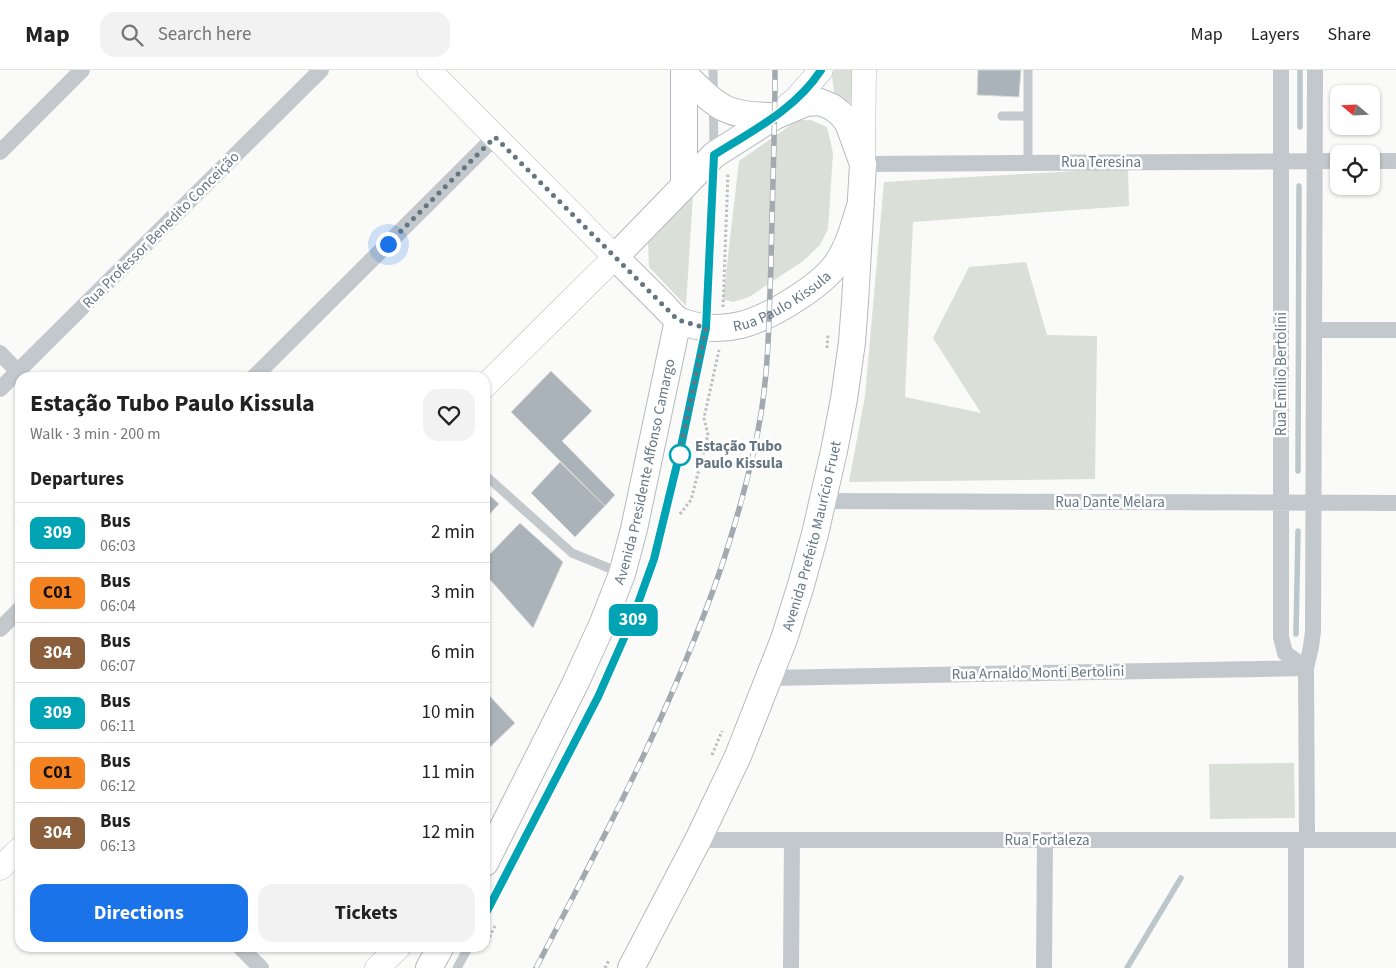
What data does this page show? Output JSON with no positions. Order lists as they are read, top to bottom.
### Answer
{
  "streets": {
    "main road": ["Rua Paulo Kissula", "Avenida Presidente Affonso Camargo", "Avenida Prefeito Maurício Fruet"],
    "street": [
      "Rua Teresina",
      "Rua Professor Benedito Conceição",
      "Rua Emílio Bertolini",
      "Rua Dante Melara",
      "Rua Arnaldo Monti Bertolini",
      "Rua Fortaleza"
    ]
  },
  "crossings": [
    ["Rua Teresina", "Rua Emílio Bertolini"],
    ["Rua Teresina", "Avenida Prefeito Maurício Fruet"],
    ["Rua Paulo Kissula", "Avenida Presidente Affonso Camargo"],
    ["Rua Paulo Kissula", "Avenida Prefeito Maurício Fruet"],
    ["Rua Emílio Bertolini", "Rua Dante Melara"],
    ["Rua Emílio Bertolini", "Rua Arnaldo Monti Bertolini"],
    ["Rua Dante Melara", "Avenida Prefeito Maurício Fruet"],
    ["Avenida Prefeito Maurício Fruet", "Rua Arnaldo Monti Bertolini"],
    ["Avenida Prefeito Maurício Fruet", "Rua Fortaleza"]
  ],
  "places": ["Estação Tubo Paulo Kissula"],
  "lines": ["bus line 309"],
  "north": "left",
  "page": {
    "header": "Map",
    "search": "Search here",
    "nav": ["Map", "Layers", "Share"],
    "on_map": "309",
    "heading": [
      ["Estação Tubo Paulo Kissula", "Walk · 3 min · 200 m"],
      "Departures"
    ],
    "list": [
      {
        "mark": "309",
        "name": "Bus",
        "note": "06:03",
        "value": "2 min"
      },
      {
        "mark": "C01",
        "name": "Bus",
        "note": "06:04",
        "value": "3 min"
      },
      {
        "mark": "304",
        "name": "Bus",
        "note": "06:07",
        "value": "6 min"
      },
      {
        "mark": "309",
        "name": "Bus",
        "note": "06:11",
        "value": "10 min"
      },
      {
        "mark": "C01",
        "name": "Bus",
        "note": "06:12",
        "value": "11 min"
      },
      {
        "mark": "304",
        "name": "Bus",
        "note": "06:13",
        "value": "12 min"
      }
    ],
    "buttons": ["Directions", "Tickets"]
  }
}
